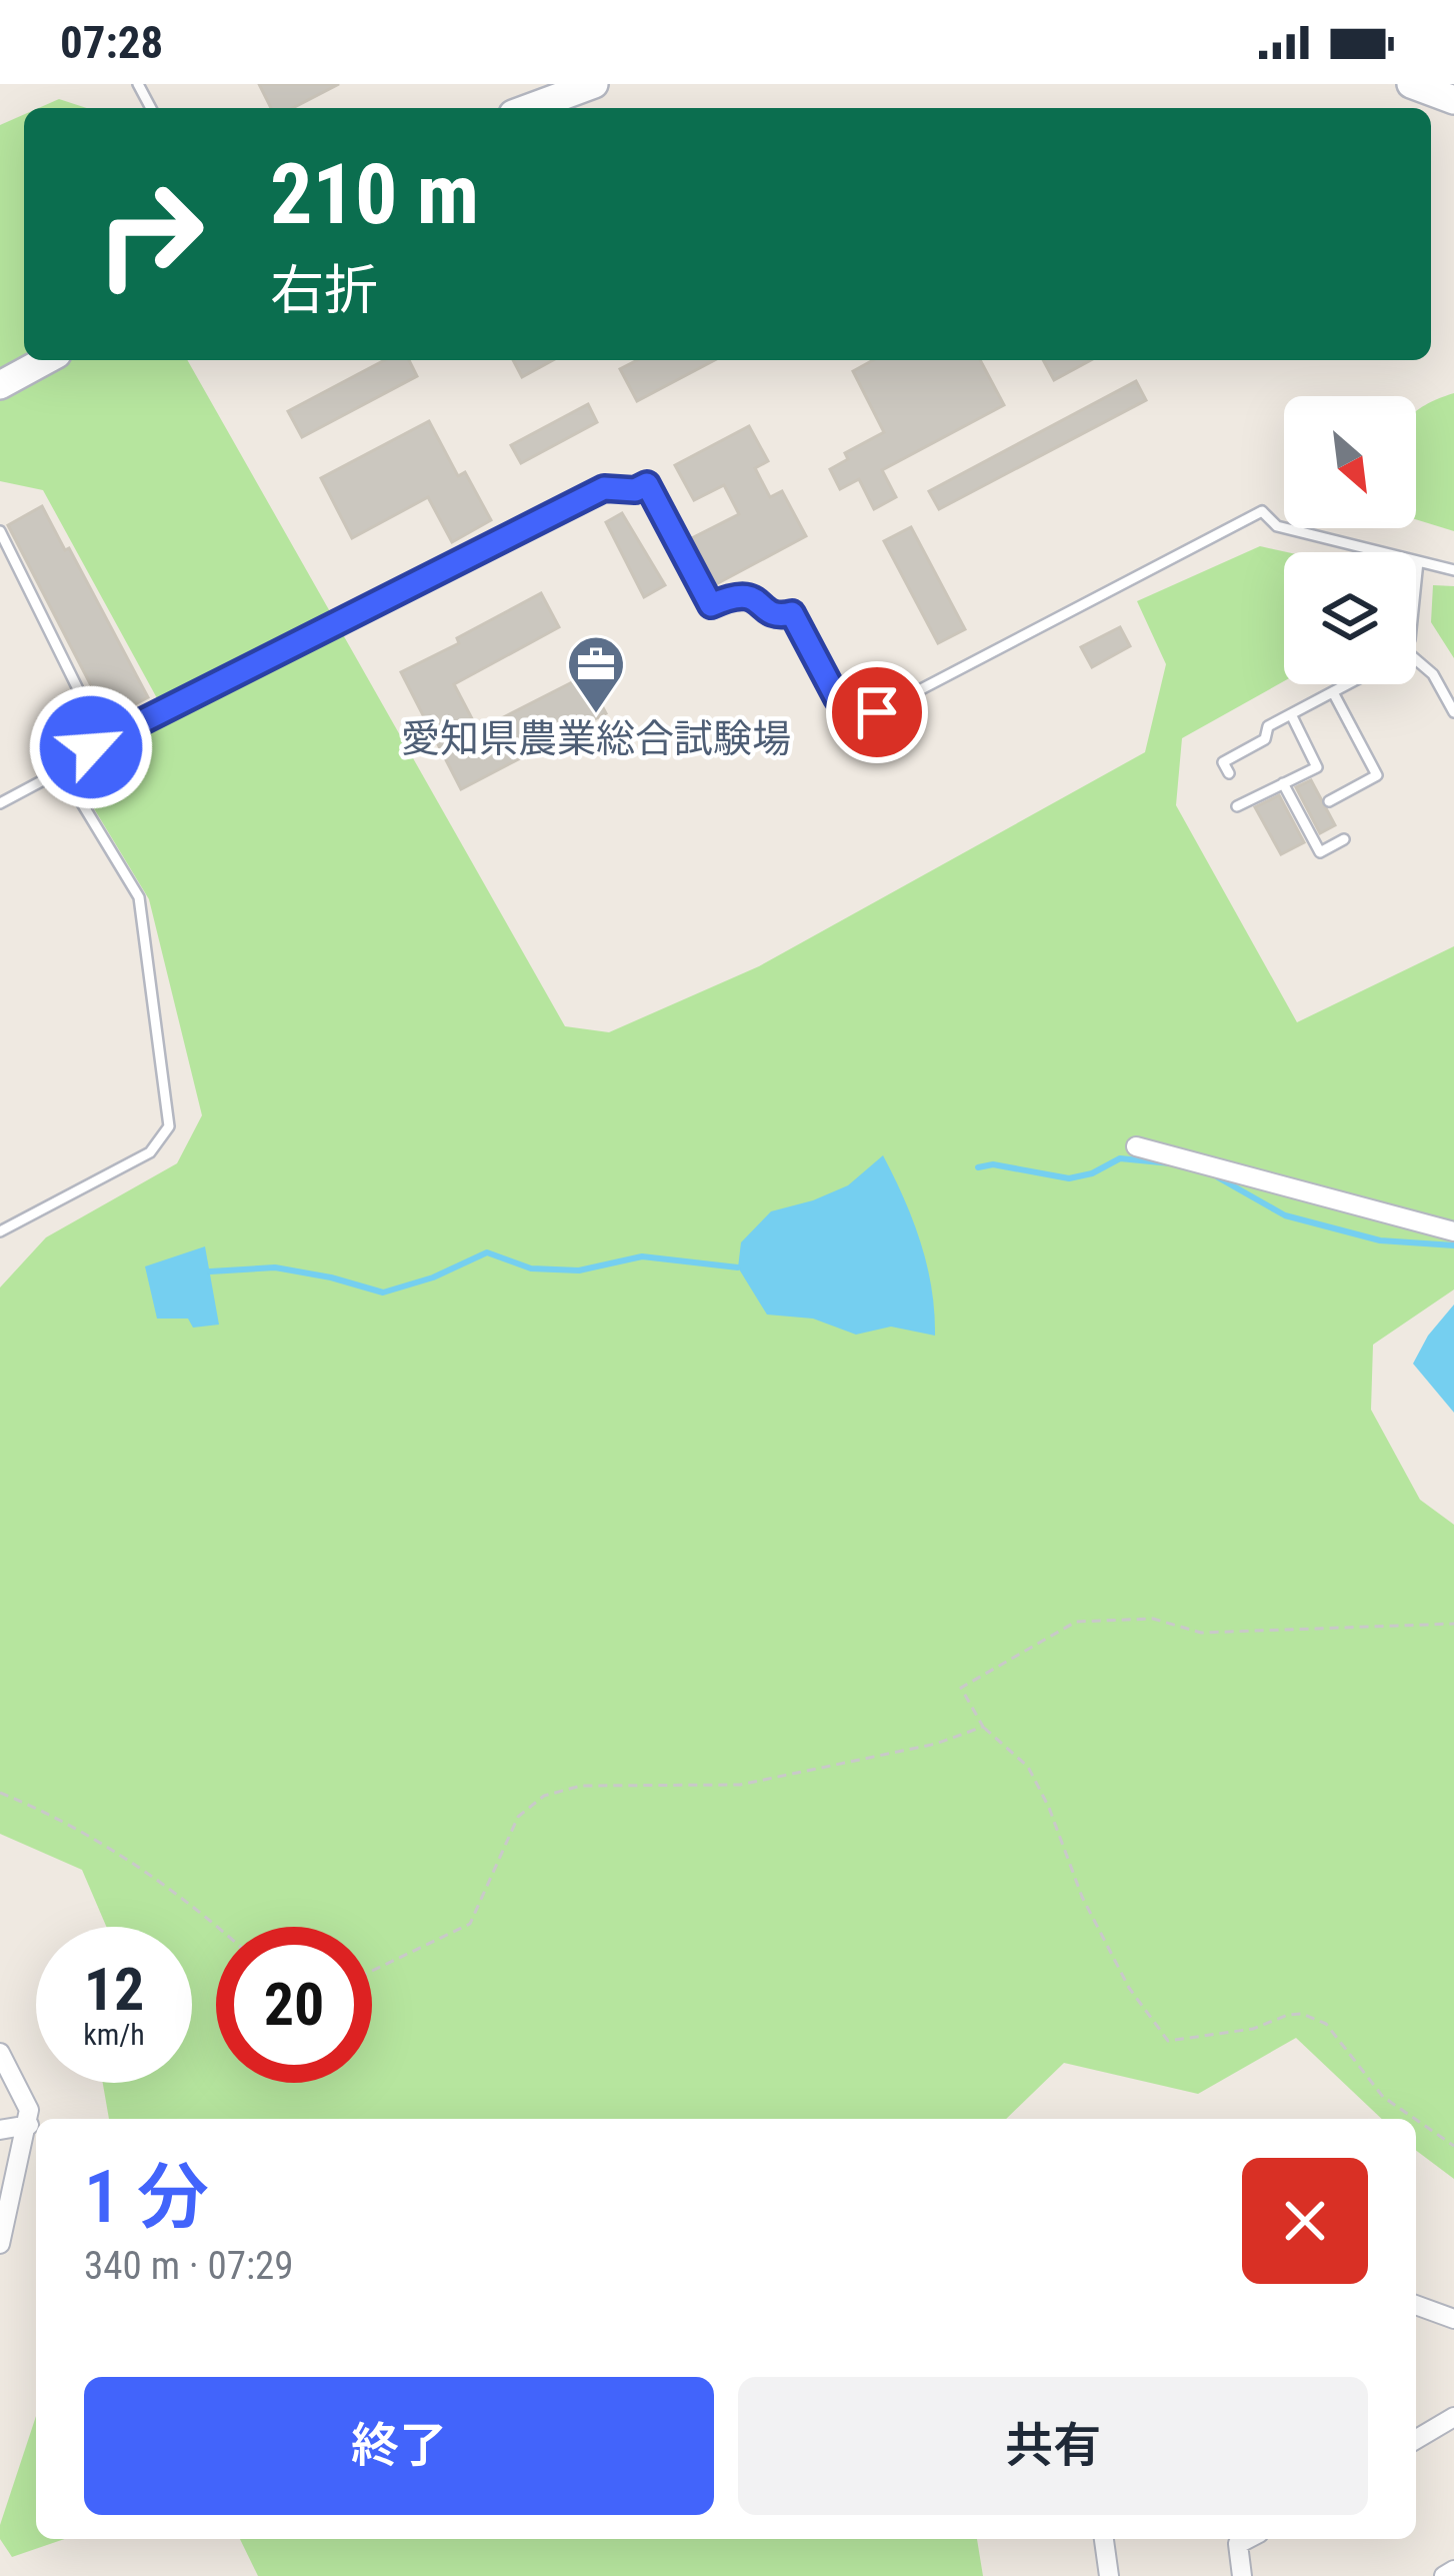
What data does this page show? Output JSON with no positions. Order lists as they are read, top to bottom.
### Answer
{
  "places": {
    "office": ["愛知県農業総合試験場"]
  },
  "north": "bottom right",
  "page": {
    "status": "07:28",
    "turn": ["210 m", "右折"],
    "speed": "12 km/h",
    "limit": "20",
    "heading": ["1 分", "340 m · 07:29"],
    "buttons": ["終了", "共有"]
  }
}
